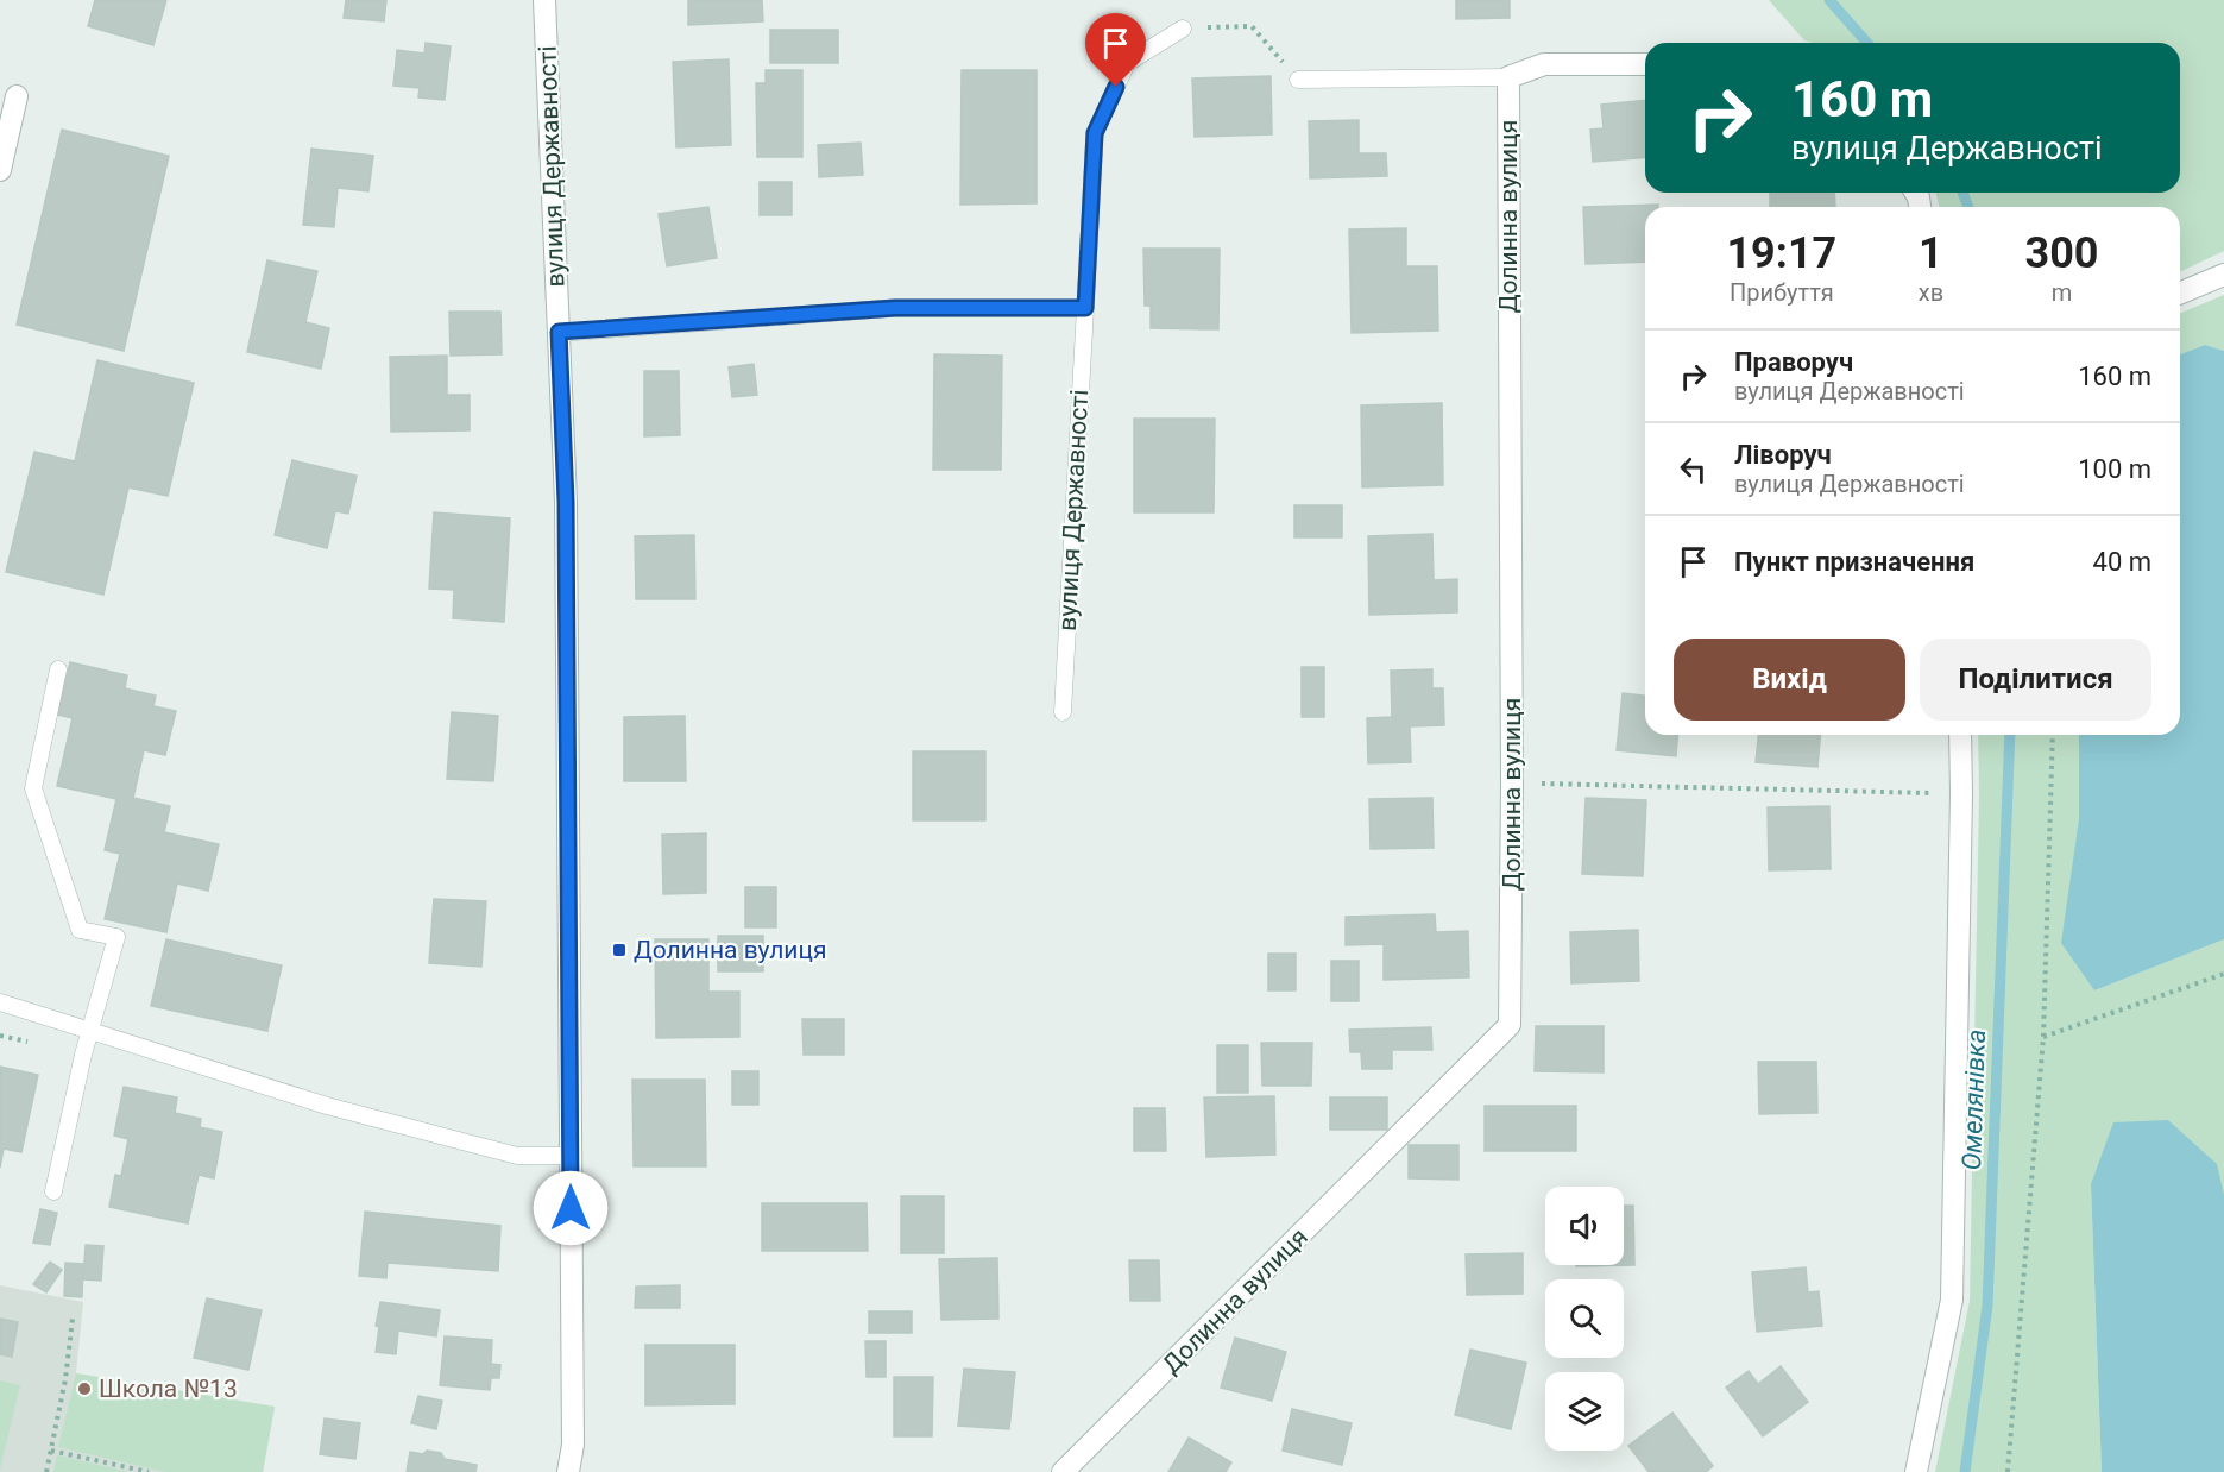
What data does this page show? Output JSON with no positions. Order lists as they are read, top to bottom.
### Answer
{
  "streets": {
    "street": ["вулиця Державності", "Долинна вулиця"]
  },
  "water": ["Омелянівка"],
  "places": {
    "transit": ["Долинна вулиця"],
    "other": ["Школа №13"]
  },
  "page": {
    "turn": ["160 m", "вулиця Державності"],
    "eta": [
      "19:17",
      "Прибуття",
      "1",
      "хв",
      "300",
      "m"
    ],
    "list": [
      {
        "name": "Праворуч",
        "note": "вулиця Державності",
        "value": "160 m"
      },
      {
        "name": "Ліворуч",
        "note": "вулиця Державності",
        "value": "100 m"
      },
      {
        "name": "Пункт призначення",
        "value": "40 m"
      }
    ],
    "buttons": ["Вихід", "Поділитися"]
  }
}
